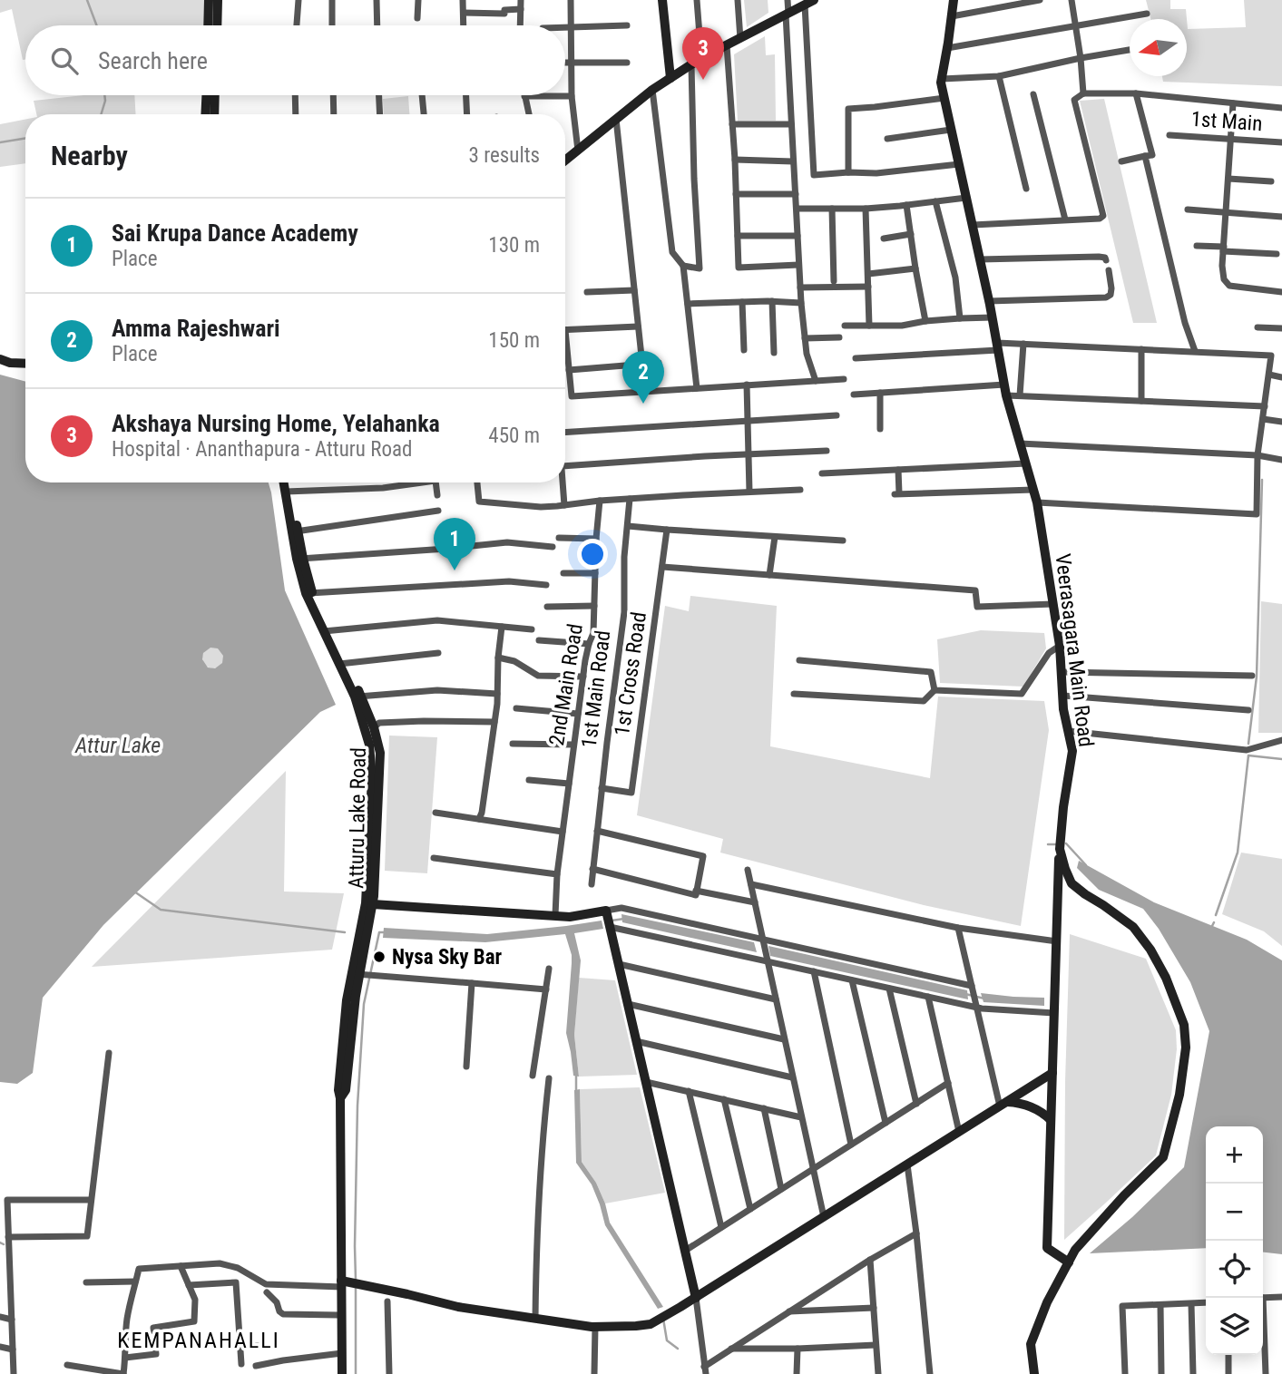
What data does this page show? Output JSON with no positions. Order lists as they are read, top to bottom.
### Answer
{
  "streets": {
    "street": [
      "1st Main",
      "Veerasagara Main Road",
      "1st Cross Road",
      "2nd Main Road",
      "1st Main Road",
      "Atturu Lake Road"
    ]
  },
  "crossings": [
    ["1st Cross Road", "1st Main Road"]
  ],
  "districts": ["KEMPANAHALLI"],
  "water": ["Attur Lake"],
  "places": ["Nysa Sky Bar"],
  "north": "left",
  "page": {
    "search": "Search here",
    "pins": ["3", "2", "1"],
    "heading": ["Nearby", "3 results"],
    "list": [
      {
        "mark": "1",
        "name": "Sai Krupa Dance Academy",
        "note": "Place",
        "value": "130 m"
      },
      {
        "mark": "2",
        "name": "Amma Rajeshwari",
        "note": "Place",
        "value": "150 m"
      },
      {
        "mark": "3",
        "name": "Akshaya Nursing Home, Yelahanka",
        "note": "Hospital · Ananthapura - Atturu Road",
        "value": "450 m"
      }
    ],
    "map_buttons": ["+", "−"]
  }
}
